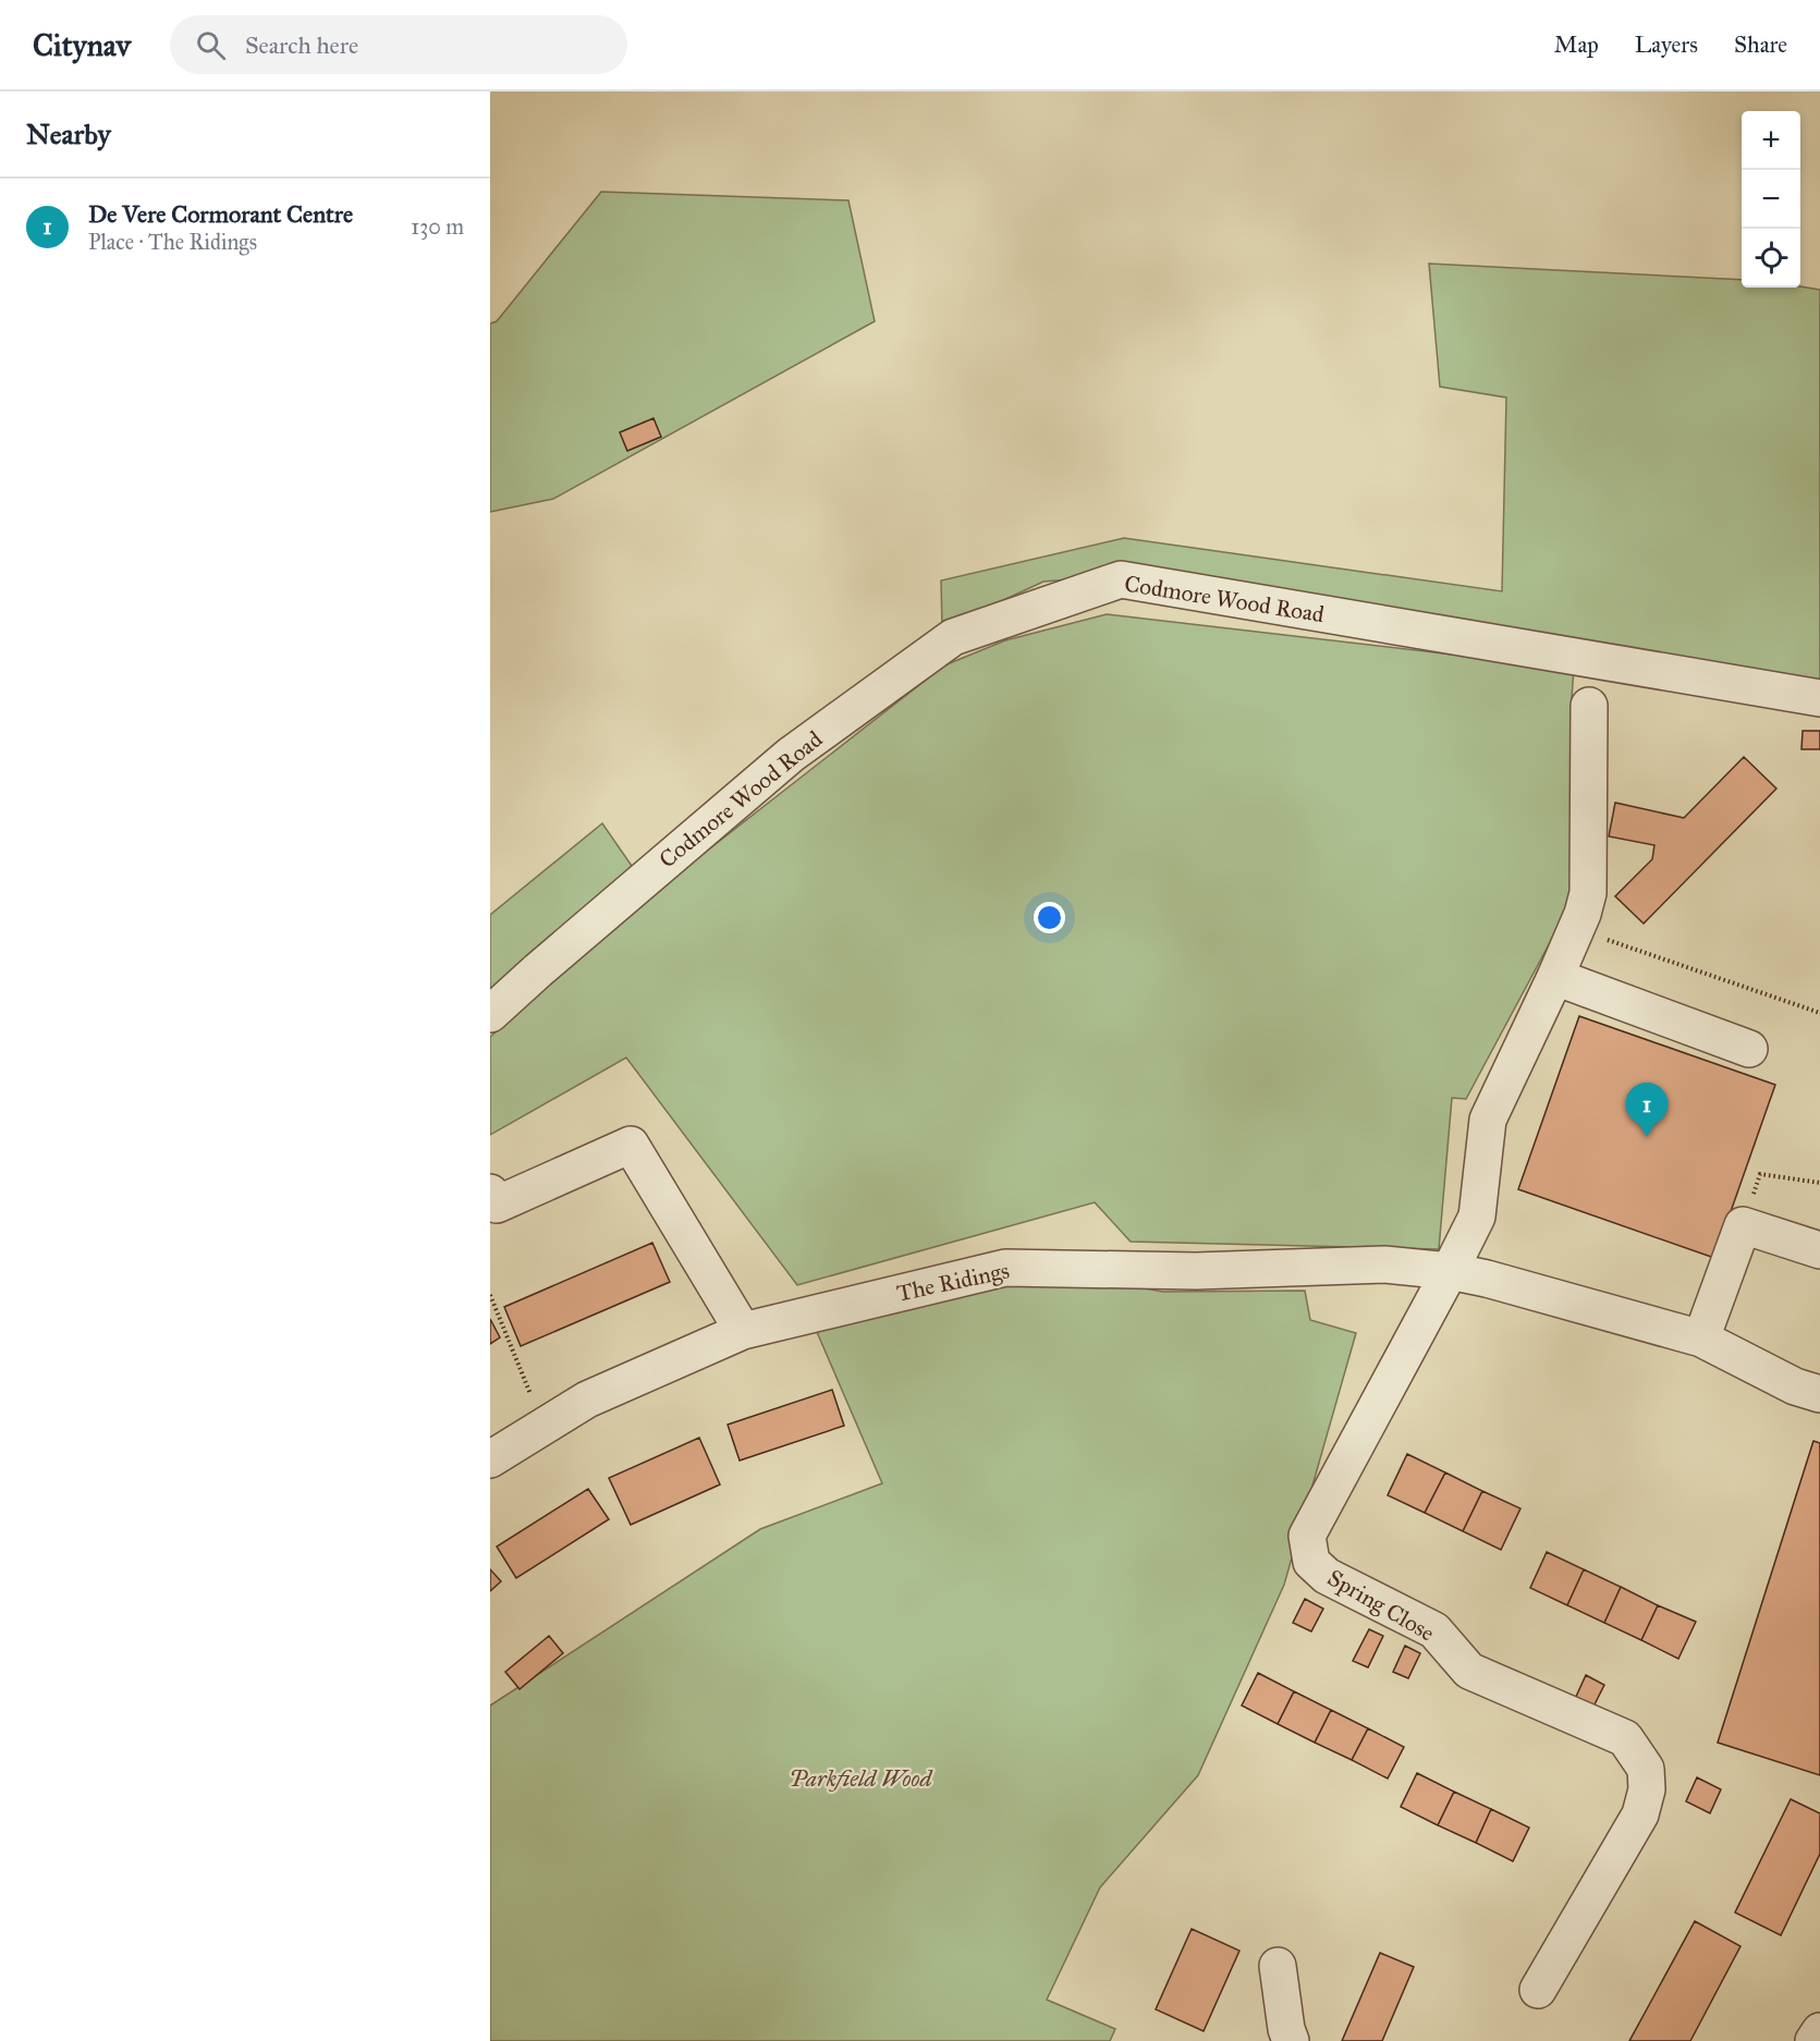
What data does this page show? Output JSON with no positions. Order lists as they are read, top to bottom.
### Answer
{
  "streets": {
    "street": ["Codmore Wood Road", "The Ridings", "Spring Close"]
  },
  "crossings": [
    ["The Ridings", "Spring Close"]
  ],
  "parks": ["Parkfield Wood"],
  "page": {
    "header": "Citynav",
    "search": "Search here",
    "nav": ["Map", "Layers", "Share"],
    "heading": "Nearby",
    "map_buttons": ["+", "−"],
    "list": [
      {
        "mark": "1",
        "name": "De Vere Cormorant Centre",
        "note": "Place · The Ridings",
        "value": "130 m"
      }
    ],
    "pins": "1"
  }
}
